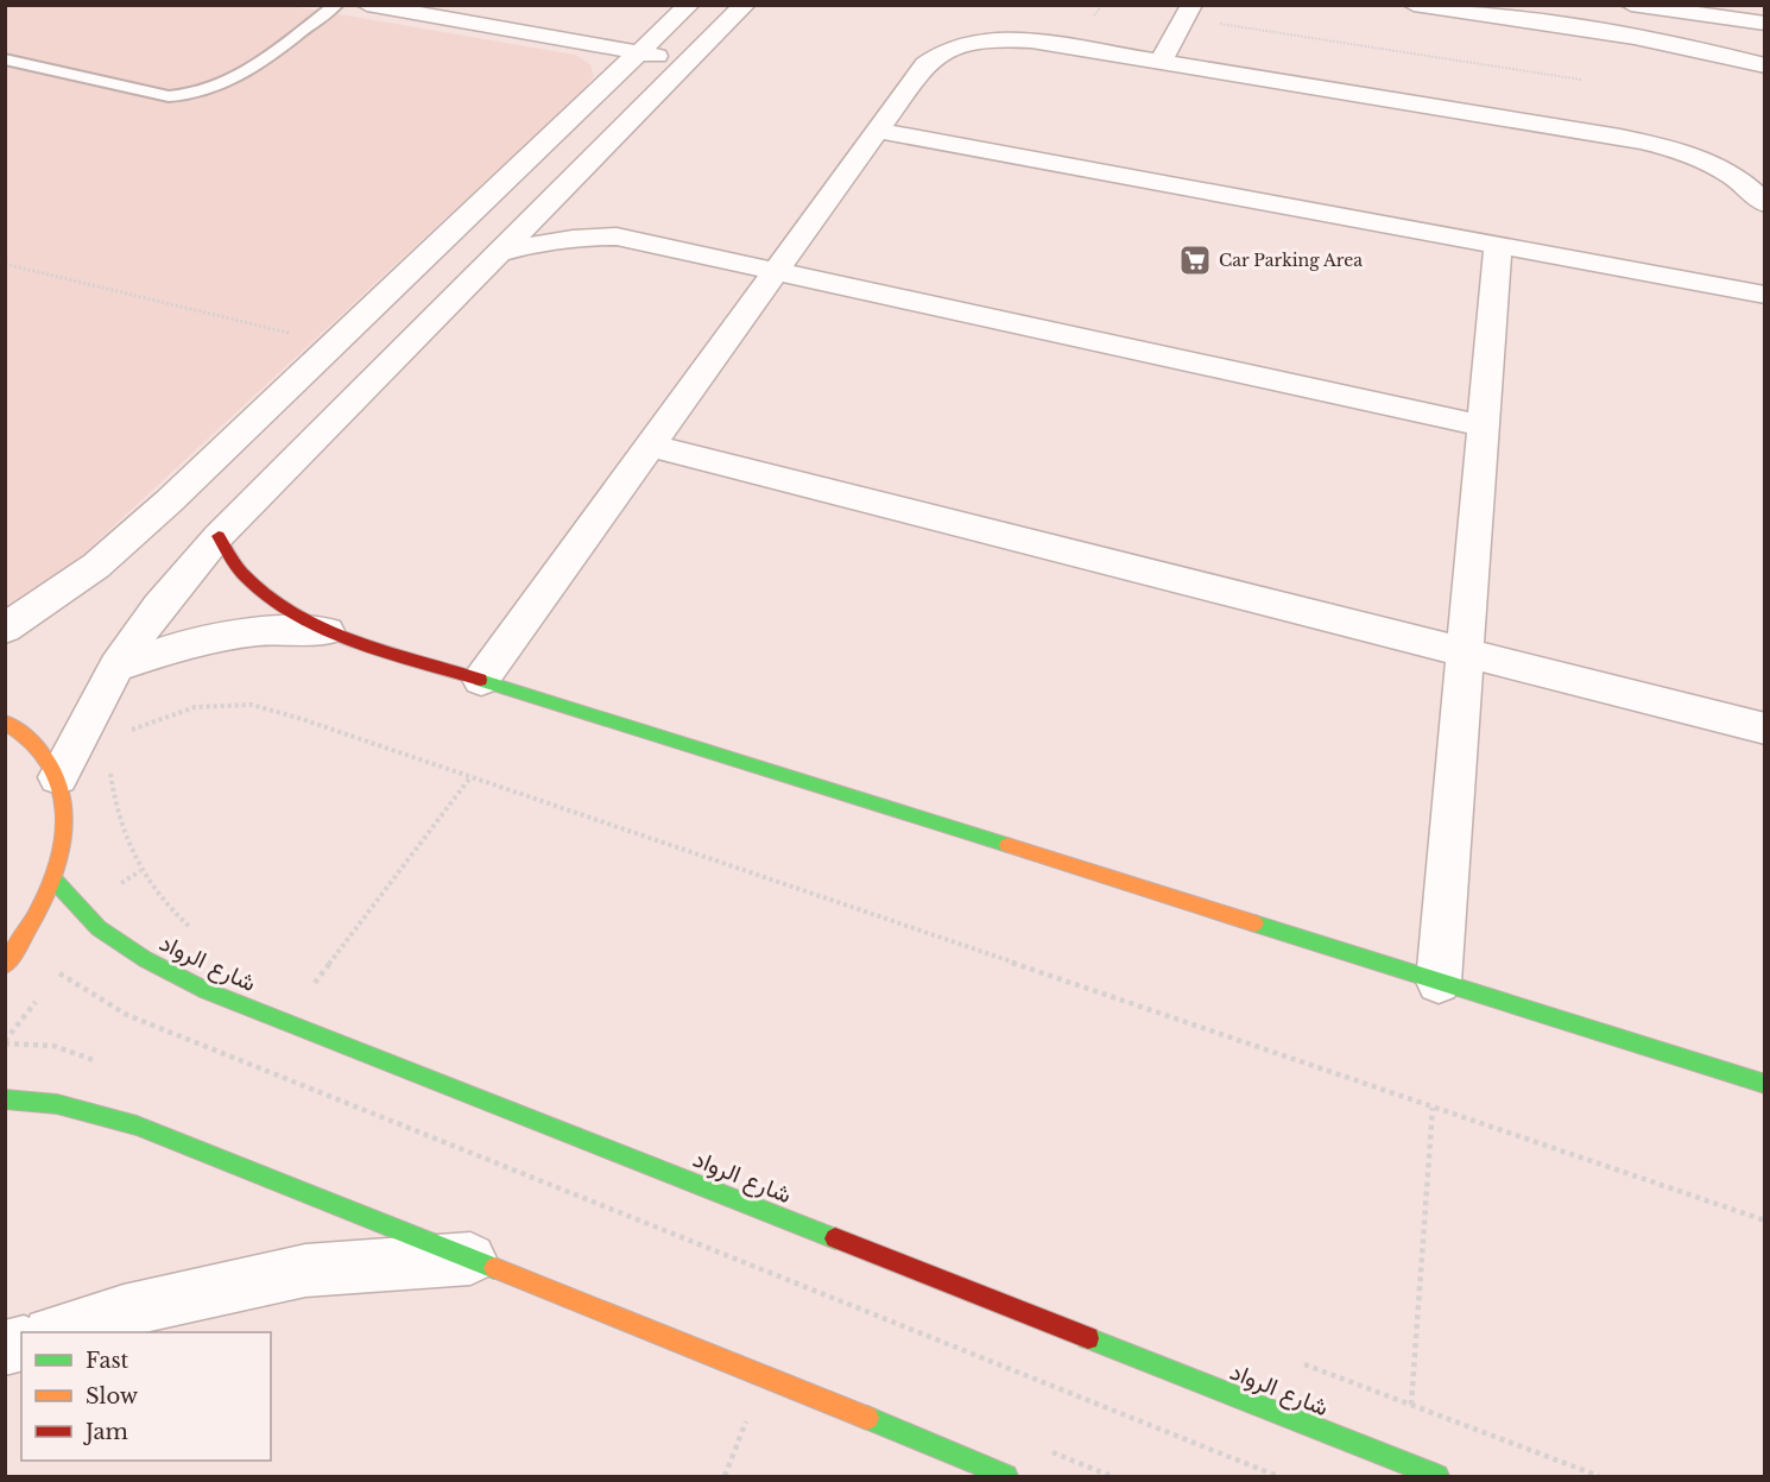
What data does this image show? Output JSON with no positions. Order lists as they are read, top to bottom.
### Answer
{
  "streets": {
    "street": ["شارع الرواد"]
  },
  "places": {
    "supermarket": ["Car Parking Area"]
  },
  "legend": ["Fast", "Slow", "Jam"]
}
